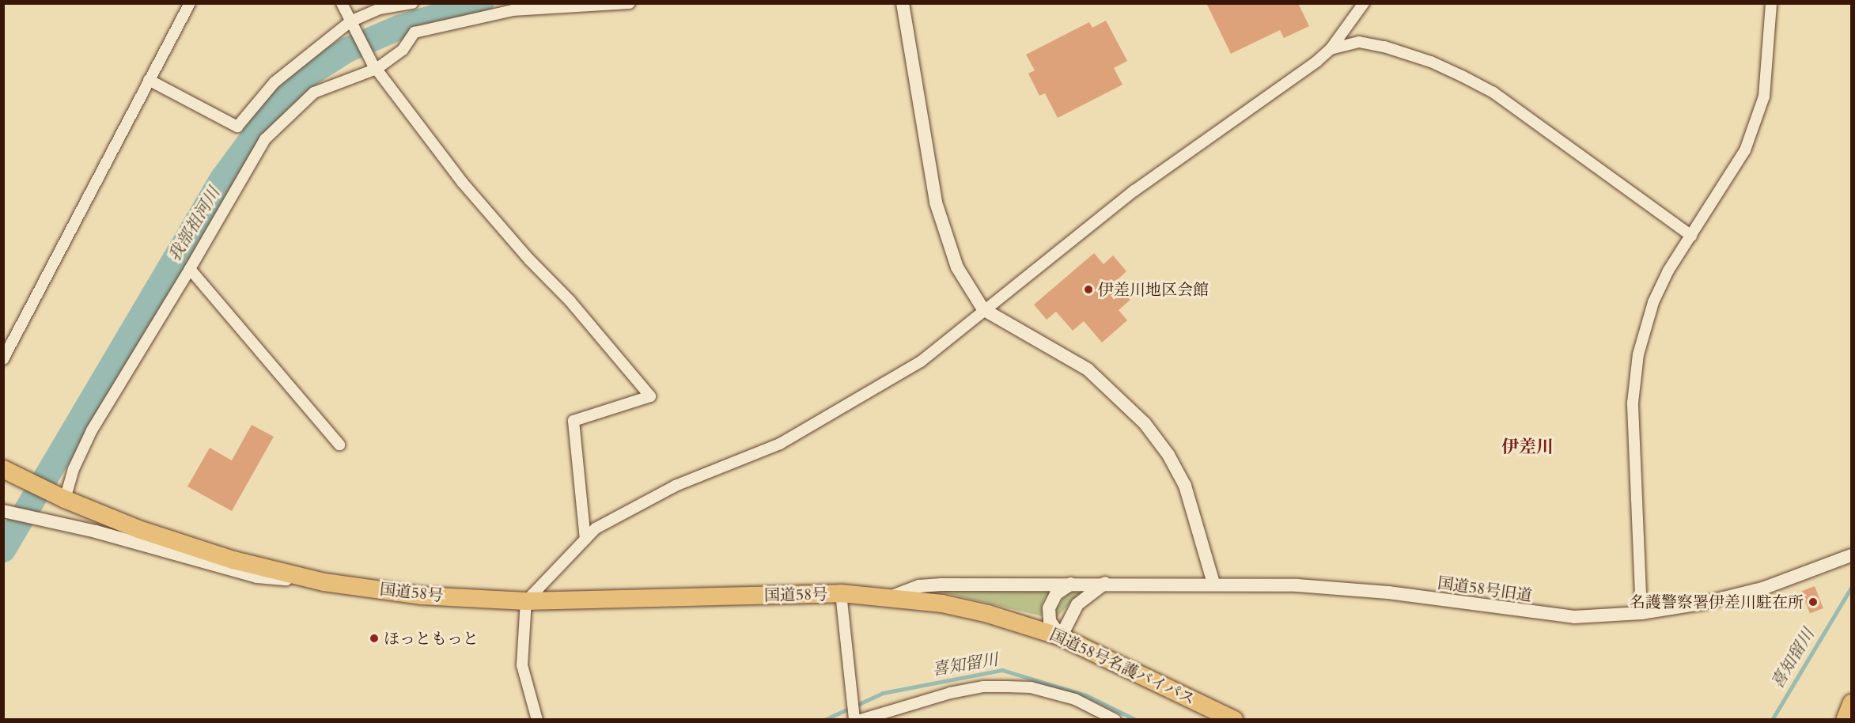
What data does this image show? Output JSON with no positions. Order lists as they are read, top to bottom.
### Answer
{
  "streets": {
    "highway": ["国道58号", "国道58号名護バイパス"],
    "street": ["国道58号旧道"]
  },
  "crossings": [
    ["国道58号旧道", "国道58号名護バイパス"],
    ["国道58号", "国道58号名護バイパス"]
  ],
  "districts": ["伊差川"],
  "water": ["我部祖河川", "喜知留川"],
  "places": ["伊差川地区会館", "名護警察署伊差川駐在所", "ほっともっと"]
}
